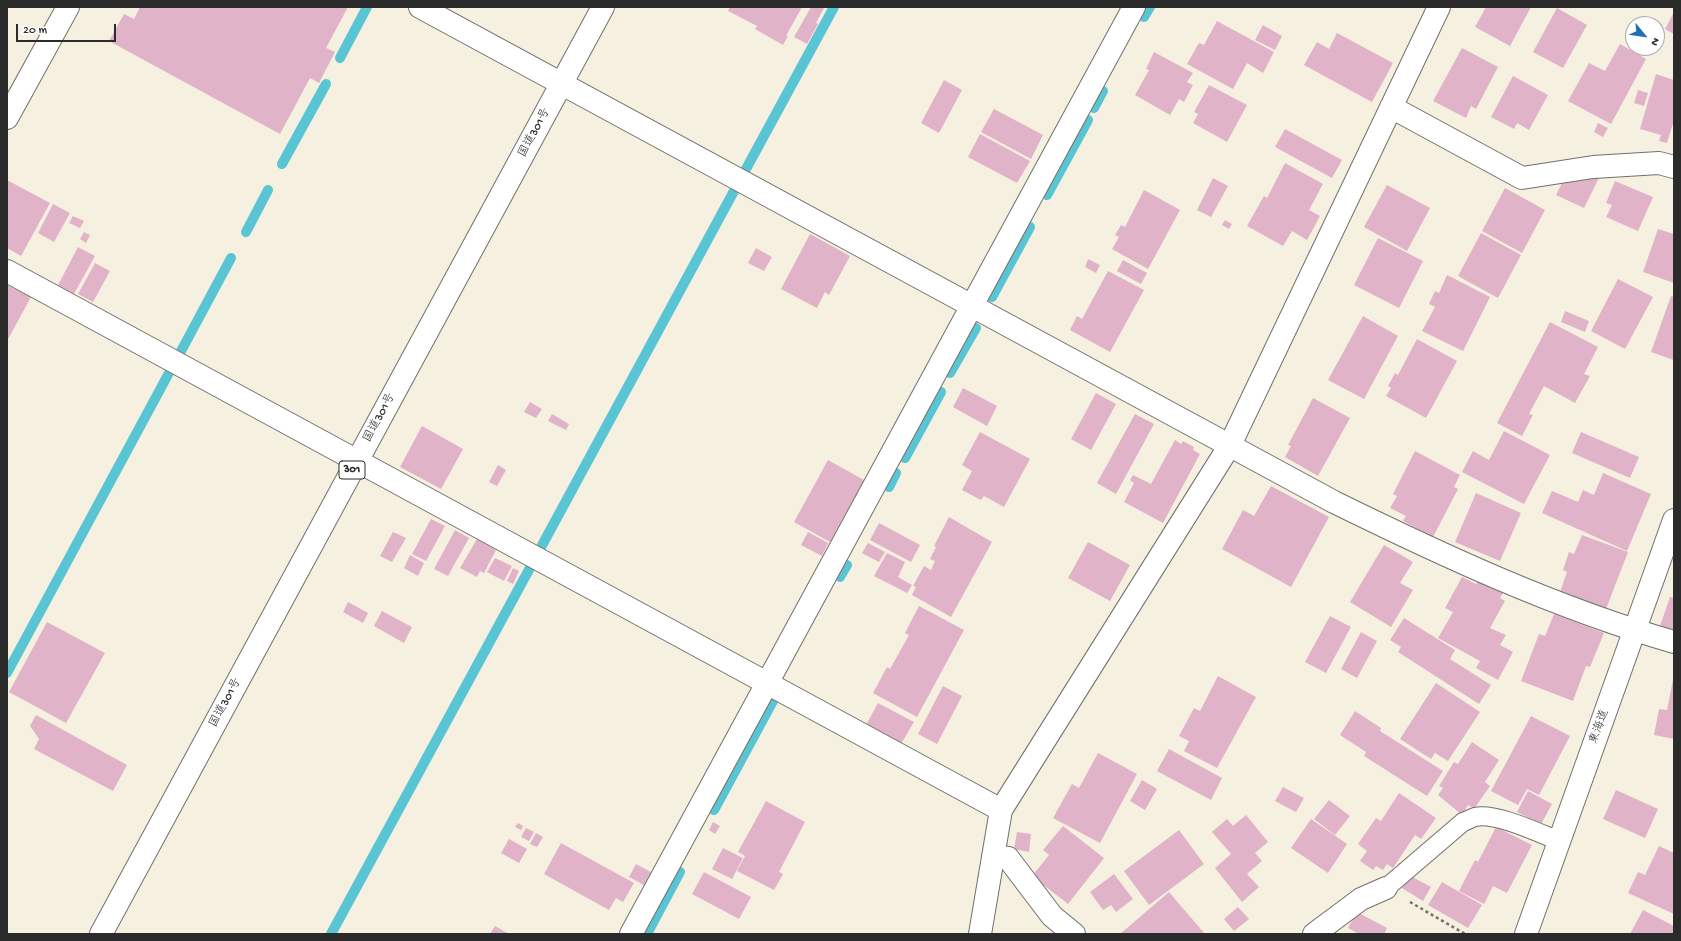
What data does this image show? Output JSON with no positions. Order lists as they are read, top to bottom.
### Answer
{
  "streets": {
    "main road": ["国道301号", "301", "東海道"]
  },
  "scale_bar": "20 m",
  "north": "bottom right"
}
